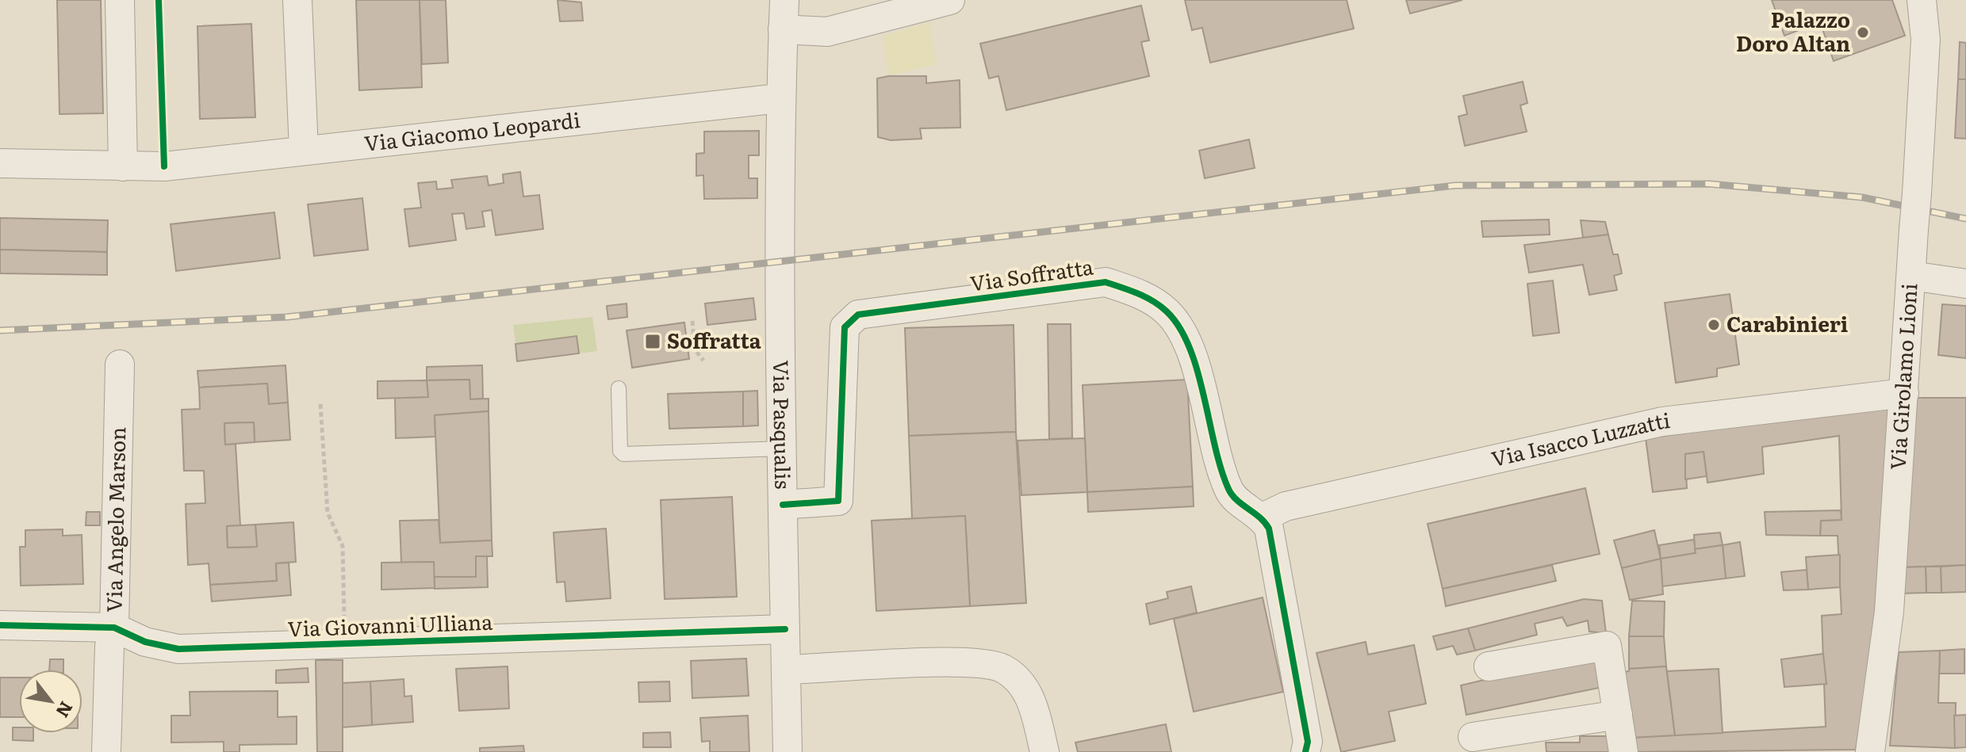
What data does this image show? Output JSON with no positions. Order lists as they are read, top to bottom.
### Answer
{
  "streets": {
    "street": [
      "Via Giacomo Leopardi",
      "Via Soffratta",
      "Via Girolamo Lioni",
      "Via Pasqualis",
      "Via Isacco Luzzatti",
      "Via Angelo Marson",
      "Via Giovanni Ulliana"
    ]
  },
  "crossings": [
    ["Via Giacomo Leopardi", "Via Pasqualis"],
    ["Via Soffratta", "Via Pasqualis"],
    ["Via Soffratta", "Via Isacco Luzzatti"],
    ["Via Girolamo Lioni", "Via Isacco Luzzatti"],
    ["Via Pasqualis", "Via Giovanni Ulliana"],
    ["Via Angelo Marson", "Via Giovanni Ulliana"]
  ],
  "places": {
    "other": ["Palazzo Doro Altan", "Carabinieri"],
    "transit": ["Soffratta"]
  },
  "north": "bottom right"
}
